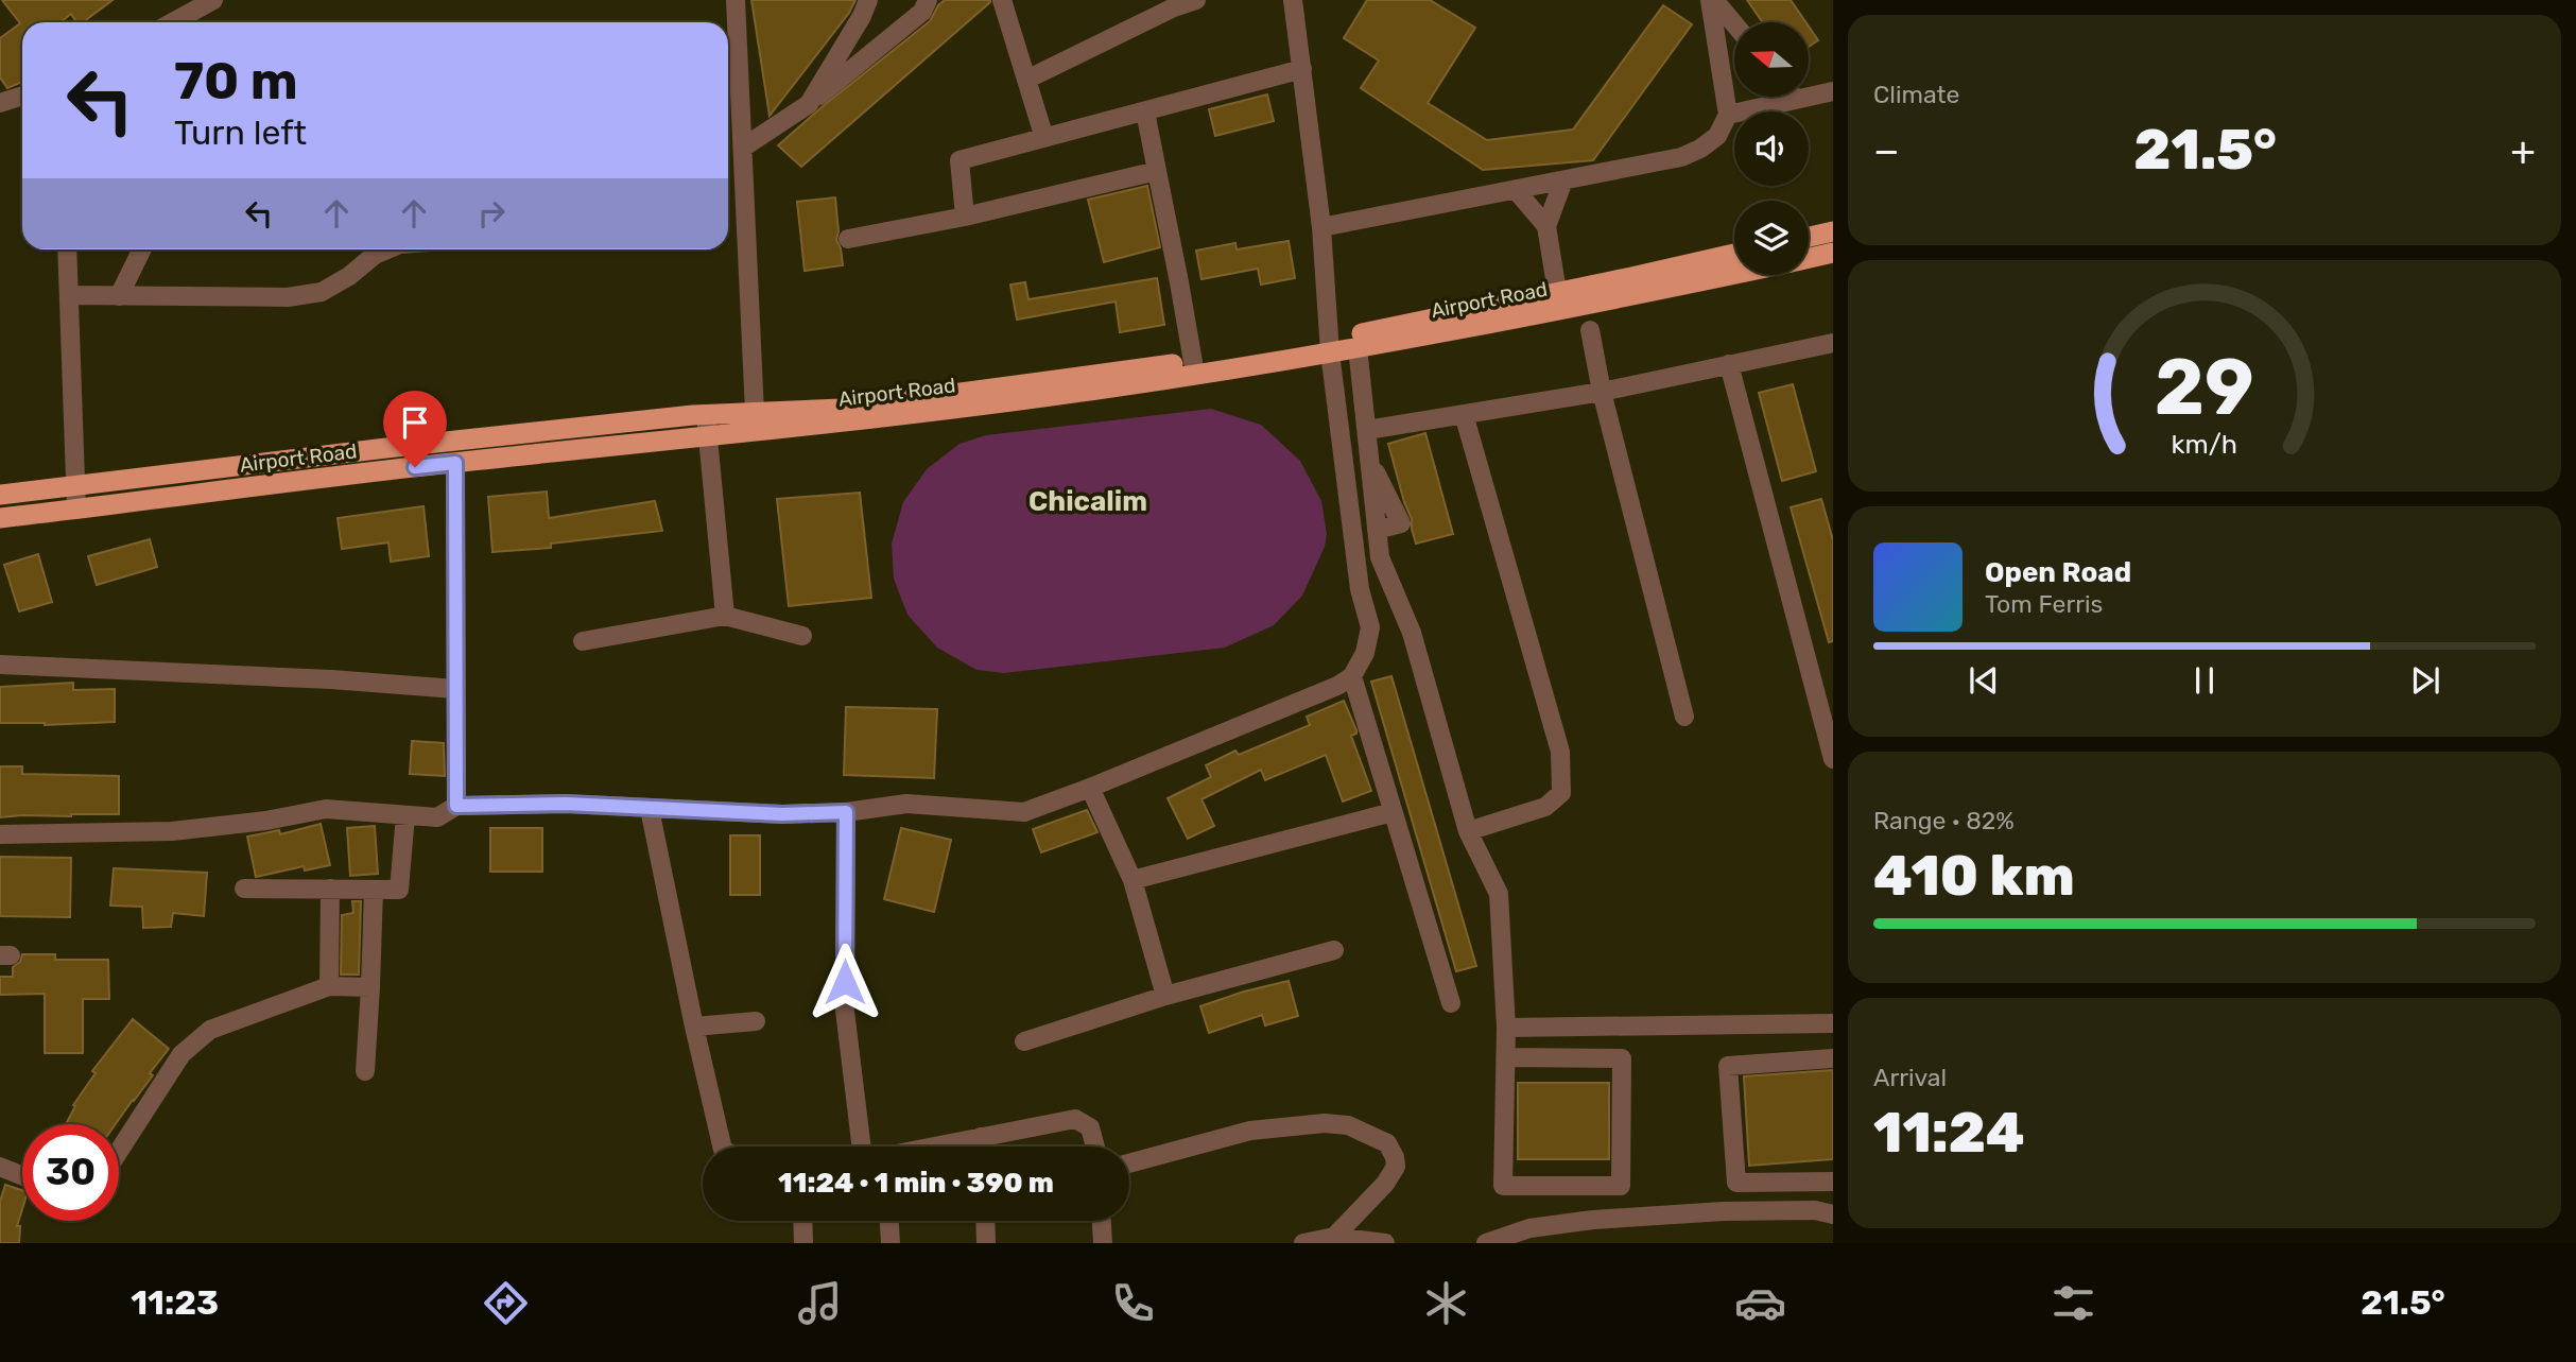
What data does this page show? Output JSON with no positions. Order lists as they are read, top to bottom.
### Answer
{
  "streets": {
    "highway": ["Airport Road"]
  },
  "districts": ["Chicalim"],
  "north": "left",
  "page": {
    "tile": [
      "Climate",
      ["Range · 82%", "410 km"],
      ["Arrival", "11:24"]
    ],
    "turn": ["70 m", "Turn left"],
    "heat": ["−", "21.5°", "+"],
    "song": ["Open Road", "Tom Ferris"],
    "limit": "30",
    "trip": "11:24 · 1 min · 390 m",
    "tabs": ["11:23", "21.5°"],
    "gauge": ["29", "km/h"]
  }
}
